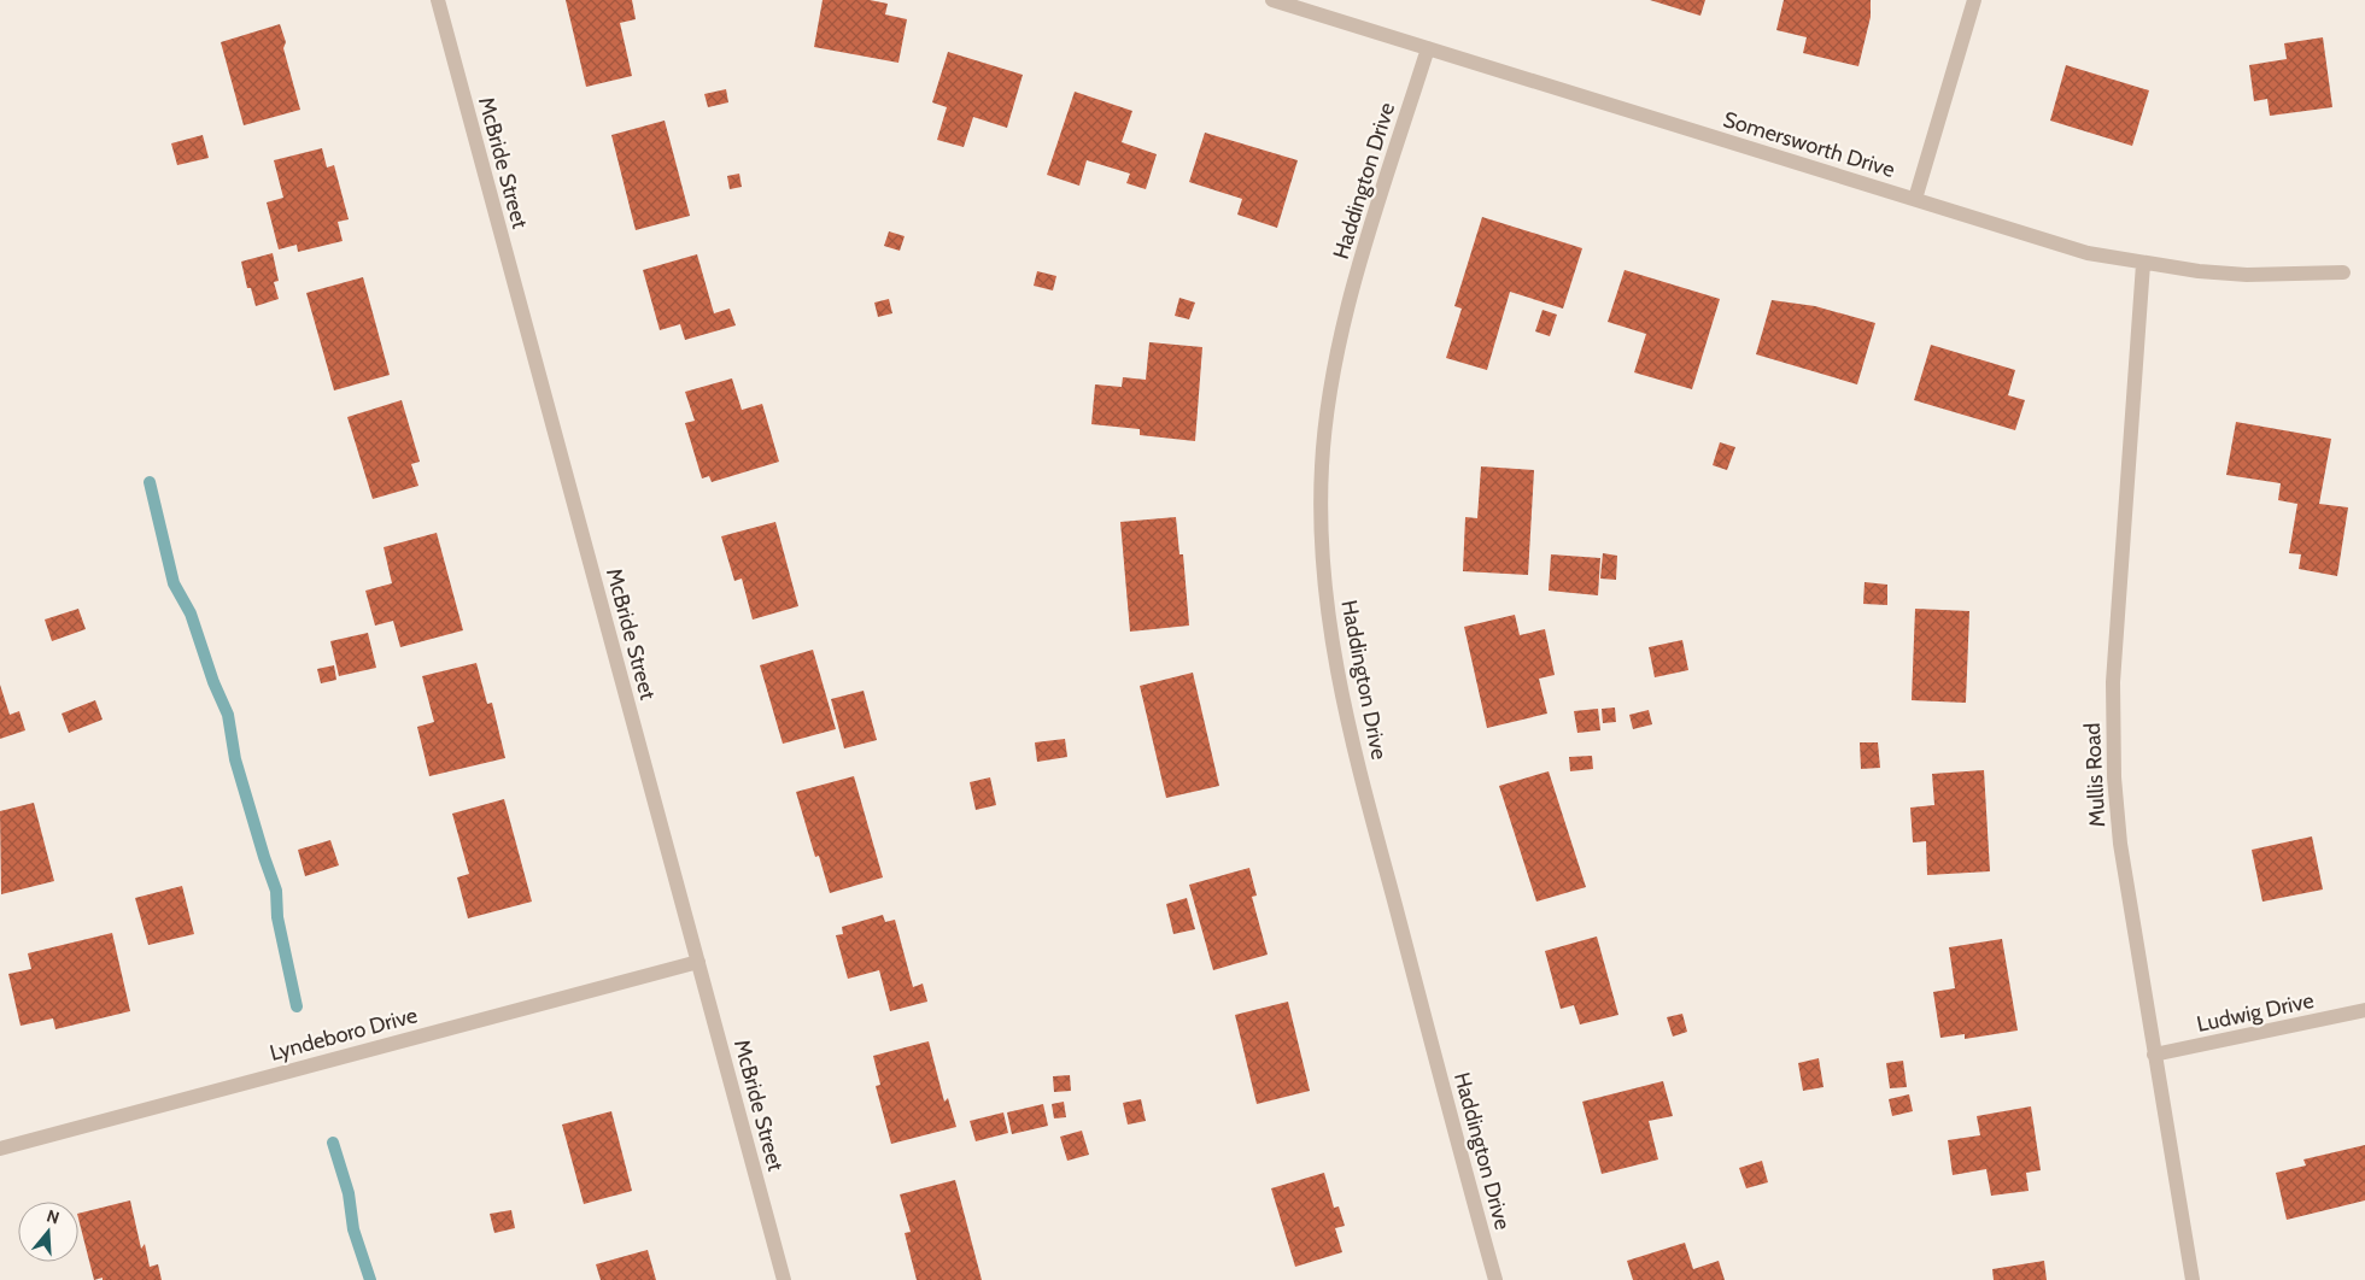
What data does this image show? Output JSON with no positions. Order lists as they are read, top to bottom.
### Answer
{
  "streets": {
    "street": [
      "Somersworth Drive",
      "McBride Street",
      "Haddington Drive",
      "Mullis Road",
      "Ludwig Drive",
      "Lyndeboro Drive"
    ]
  },
  "crossings": [
    ["Somersworth Drive", "Haddington Drive"],
    ["Somersworth Drive", "Mullis Road"],
    ["McBride Street", "Lyndeboro Drive"],
    ["Mullis Road", "Ludwig Drive"]
  ],
  "north": "top"
}
